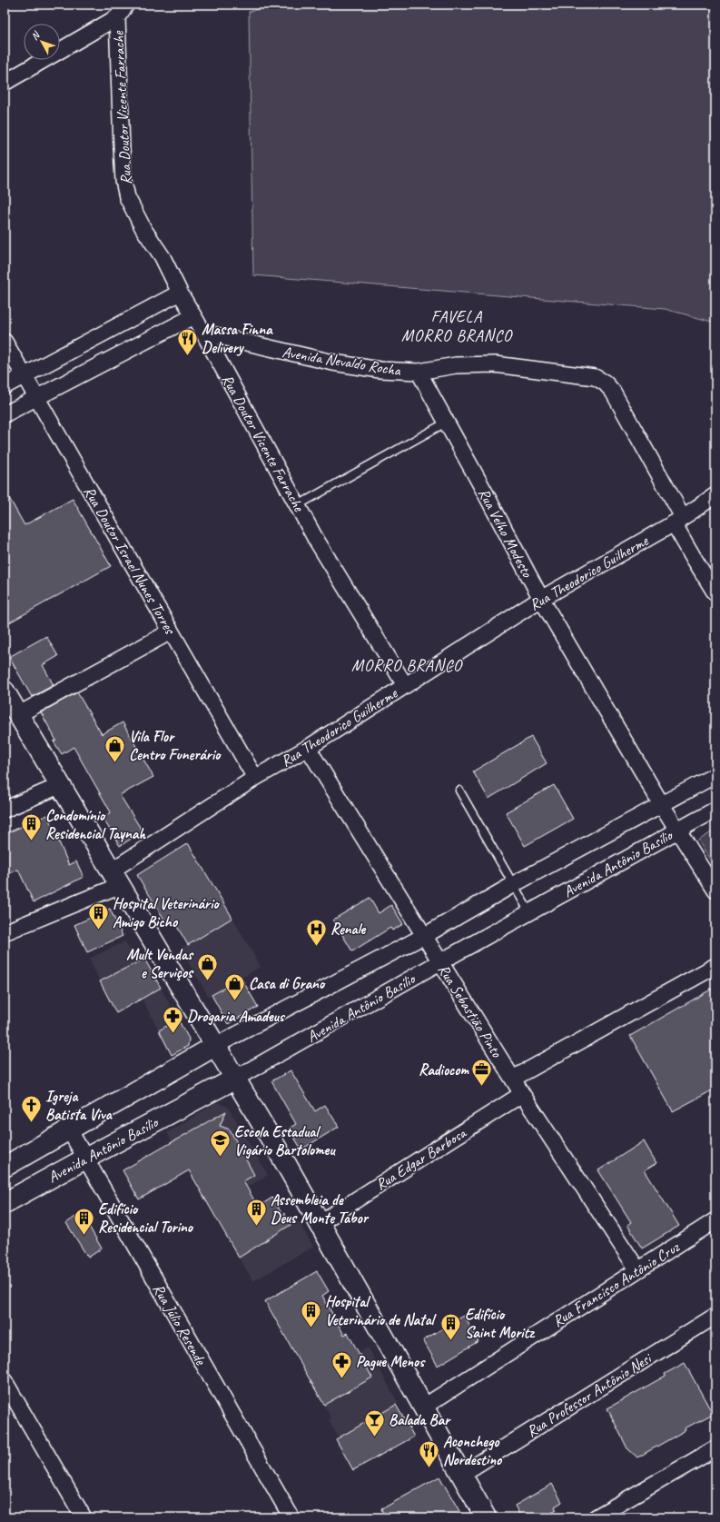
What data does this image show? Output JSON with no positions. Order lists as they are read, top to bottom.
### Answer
{
  "streets": {
    "main road": ["Avenida Antônio Basílio"],
    "street": [
      "Rua Doutor Vicente Farrache",
      "Avenida Nevaldo Rocha",
      "Rua Velho Modesto",
      "Rua Doutor Israel Nunes Torres",
      "Rua Theodorico Guilherme",
      "Rua Sebastião Pinto",
      "Rua Edgar Barbosa",
      "Rua Francisco Antônio Cruz",
      "Rua Júlio Resende",
      "Rua Professor Antônio Nesi"
    ]
  },
  "crossings": [
    ["Rua Doutor Vicente Farrache", "Avenida Nevaldo Rocha"],
    ["Rua Doutor Vicente Farrache", "Rua Theodorico Guilherme"],
    ["Avenida Nevaldo Rocha", "Rua Velho Modesto"],
    ["Avenida Nevaldo Rocha", "Rua Theodorico Guilherme"],
    ["Rua Velho Modesto", "Rua Theodorico Guilherme"],
    ["Rua Velho Modesto", "Avenida Antônio Basílio"],
    ["Rua Doutor Israel Nunes Torres", "Rua Theodorico Guilherme"],
    ["Rua Theodorico Guilherme", "Rua Sebastião Pinto"],
    ["Avenida Antônio Basílio", "Rua Sebastião Pinto"],
    ["Avenida Antônio Basílio", "Rua Júlio Resende"],
    ["Rua Sebastião Pinto", "Rua Edgar Barbosa"],
    ["Rua Sebastião Pinto", "Rua Francisco Antônio Cruz"]
  ],
  "districts": ["FAVELA MORRO BRANCO", "MORRO BRANCO"],
  "places": {
    "restaurant": ["Massa Finna Delivery", "Aconchego Nordestino"],
    "shop": ["Vila Flor Centro Funerário", "Mult Vendas e Serviços", "Casa di Grano"],
    "building": [
      "Condomínio Residencial Taynah",
      "Hospital Veterinário Amigo Bicho",
      "Assembleia de Deus Monte Tabor",
      "Edifício Residencial Torino",
      "Hospital Veterinário de Natal",
      "Edifício Saint Moritz"
    ],
    "hospital": ["Renale"],
    "pharmacy": ["Drogaria Amadeus", "Pague Menos"],
    "office": ["Radiocom"],
    "church": ["Igreja Batista Viva"],
    "school or university": ["Escola Estadual Vigário Bartolomeu"],
    "bar": ["Balada Bar"]
  },
  "north": "top left"
}
